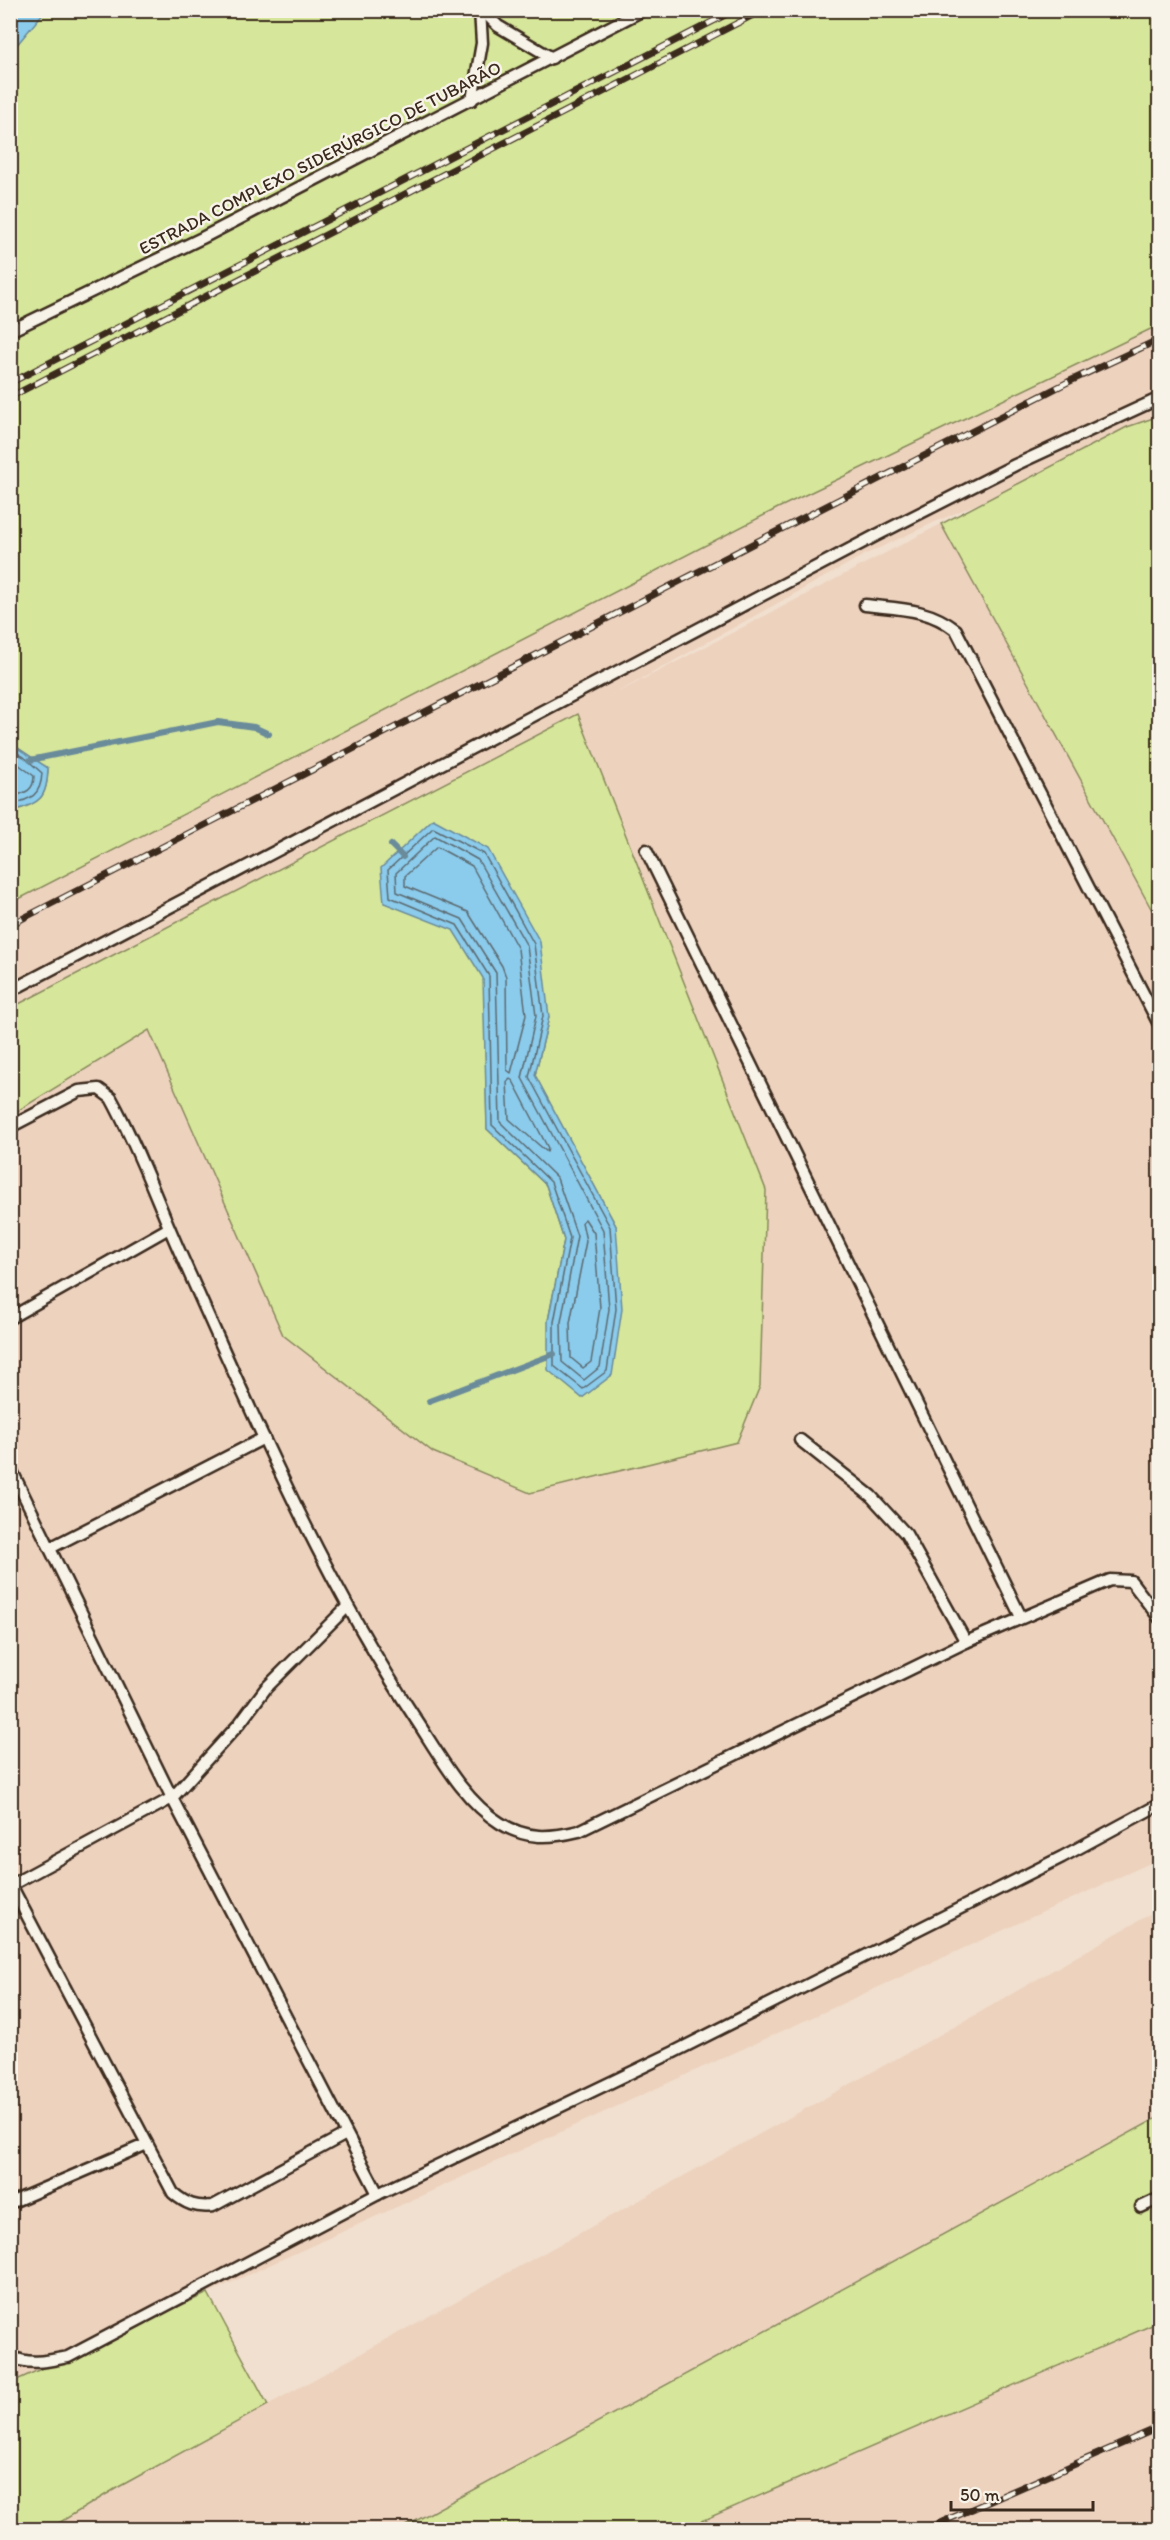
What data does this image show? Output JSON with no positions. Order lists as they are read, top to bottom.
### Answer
{
  "streets": {
    "lane": ["ESTRADA COMPLEXO SIDERÚRGICO DE TUBARÃO"]
  },
  "scale_bar": "50 m"
}
